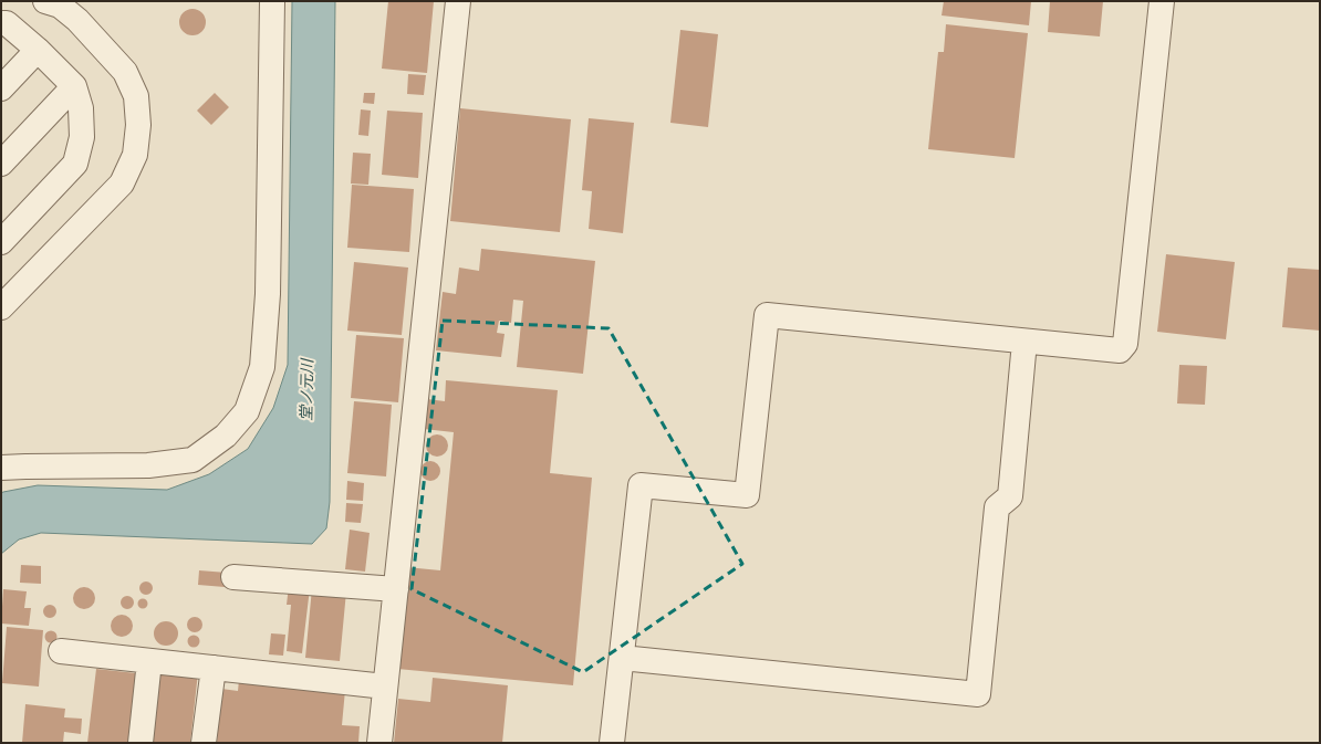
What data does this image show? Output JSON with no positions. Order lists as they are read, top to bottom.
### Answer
{
  "water": ["堂ノ元川"]
}
